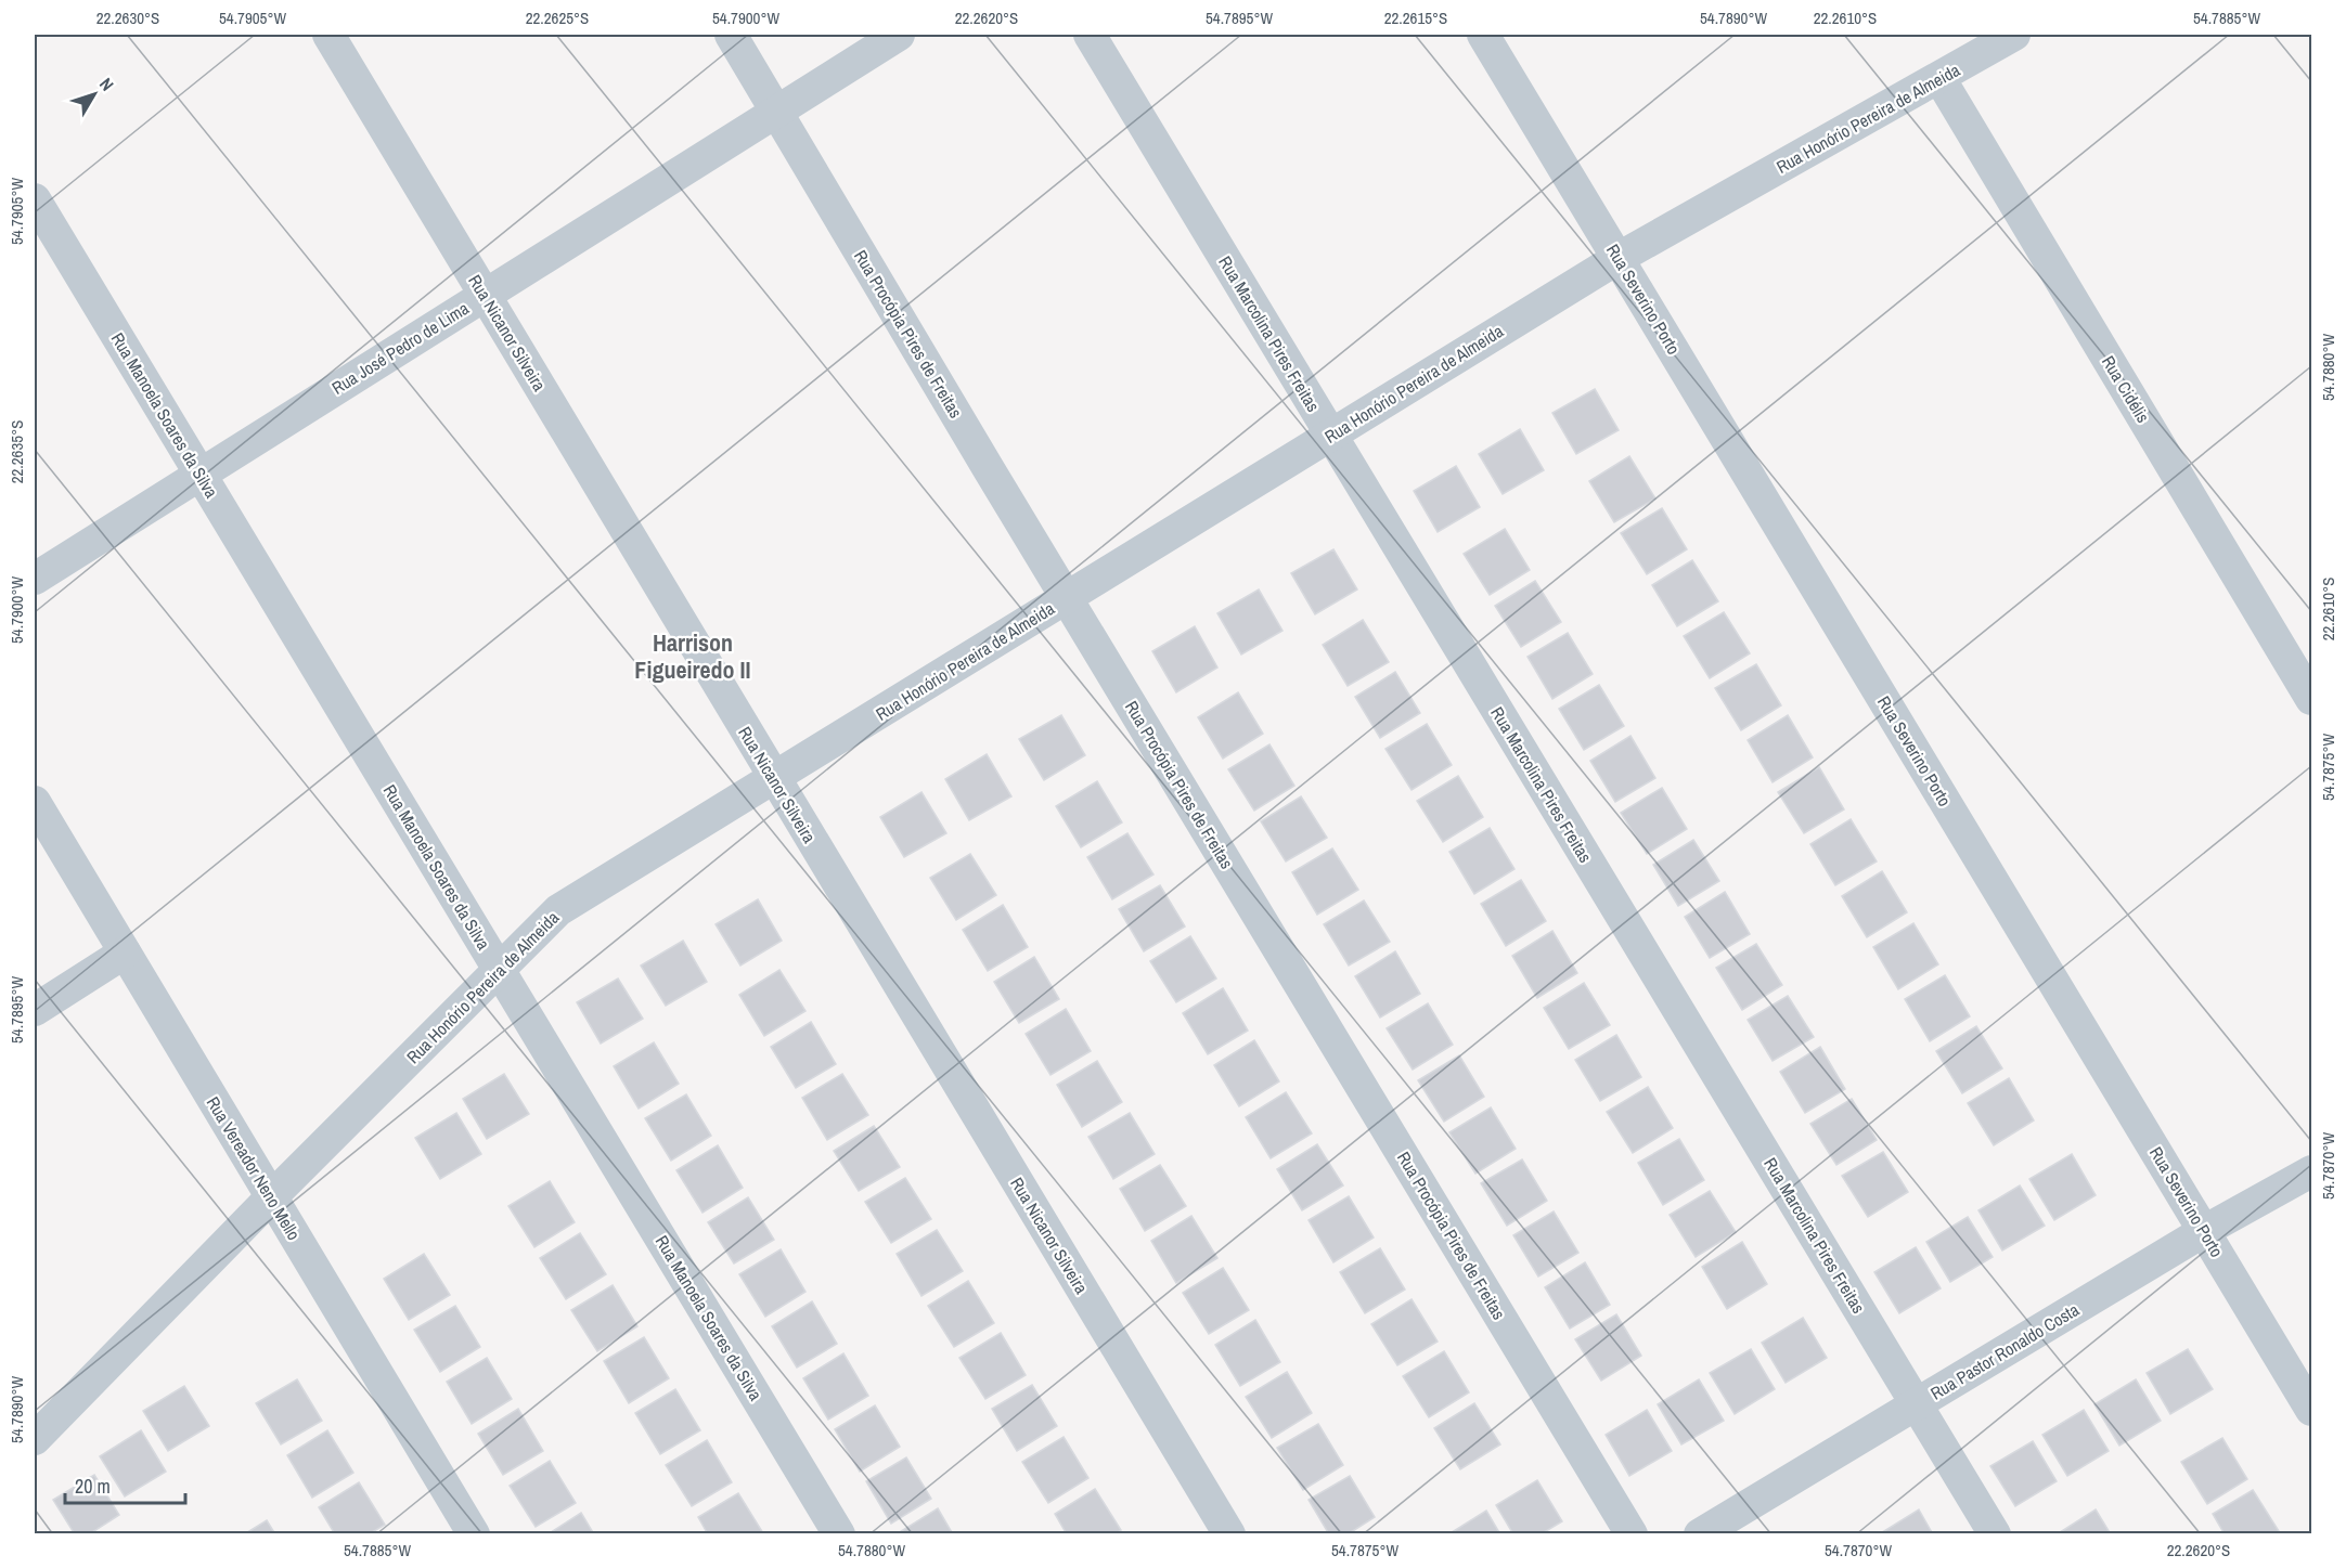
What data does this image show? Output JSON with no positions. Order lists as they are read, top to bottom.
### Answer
{
  "streets": {
    "street": [
      "Rua Honório Pereira de Almeida",
      "Rua Severino Porto",
      "Rua Nicanor Silveira",
      "Rua Procópia Pires de Freitas",
      "Rua Marcolina Pires Freitas",
      "Rua José Pedro de Lima",
      "Rua Cidélis",
      "Rua Manoela Soares da Silva",
      "Rua Vereador Neno Mello",
      "Rua Pastor Ronaldo Costa"
    ]
  },
  "crossings": [
    ["Rua Honório Pereira de Almeida", "Rua Severino Porto"],
    ["Rua Honório Pereira de Almeida", "Rua Nicanor Silveira"],
    ["Rua Honório Pereira de Almeida", "Rua Procópia Pires de Freitas"],
    ["Rua Honório Pereira de Almeida", "Rua Marcolina Pires Freitas"],
    ["Rua Honório Pereira de Almeida", "Rua Cidélis"],
    ["Rua Honório Pereira de Almeida", "Rua Manoela Soares da Silva"],
    ["Rua Honório Pereira de Almeida", "Rua Vereador Neno Mello"],
    ["Rua Severino Porto", "Rua Pastor Ronaldo Costa"],
    ["Rua Nicanor Silveira", "Rua José Pedro de Lima"],
    ["Rua Procópia Pires de Freitas", "Rua José Pedro de Lima"],
    ["Rua Marcolina Pires Freitas", "Rua Pastor Ronaldo Costa"],
    ["Rua José Pedro de Lima", "Rua Manoela Soares da Silva"]
  ],
  "districts": ["Harrison Figueiredo II"],
  "scale_bar": "20 m",
  "north": "top right",
  "coordinates": [
    "22.2630°S",
    "54.7905°W",
    "22.2625°S",
    "54.7900°W",
    "22.2620°S",
    "54.7895°W",
    "22.2615°S",
    "54.7890°W",
    "22.2610°S",
    "54.7885°W",
    "54.7880°W",
    "22.2635°S",
    "54.7875°W",
    "54.7870°W"
  ]
}
